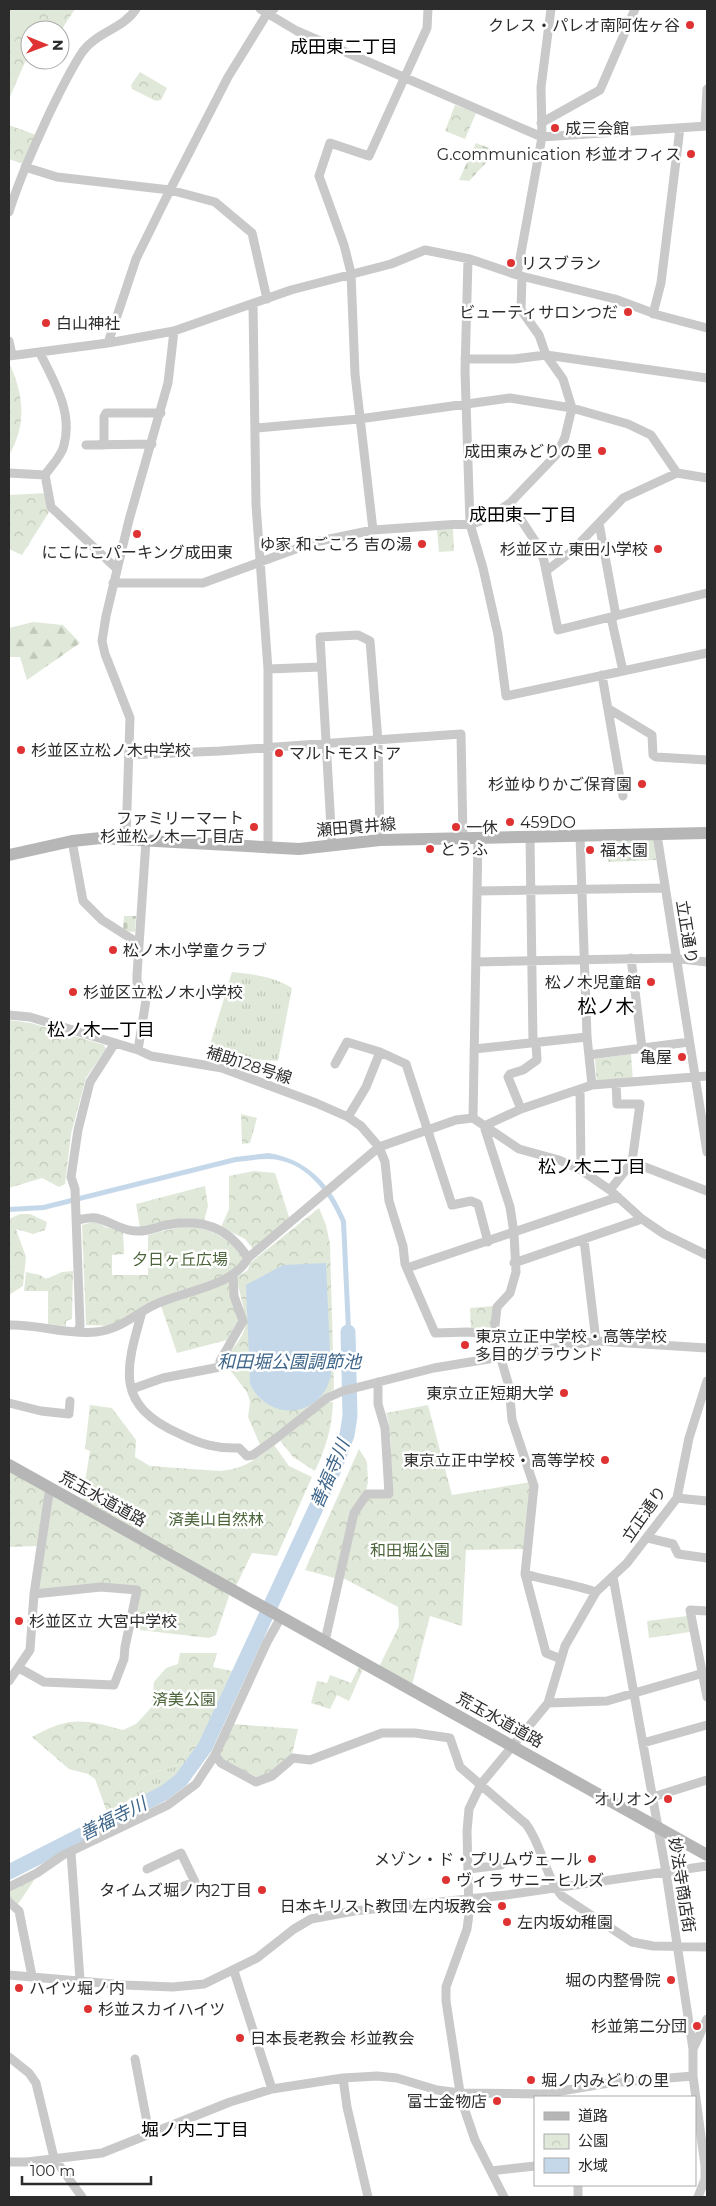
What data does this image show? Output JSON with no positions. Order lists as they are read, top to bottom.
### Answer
{
  "streets": {
    "main road": ["瀬田貫井線", "荒玉水道道路"],
    "street": ["立正通り", "補助128号線", "妙法寺商店街"]
  },
  "crossings": [
    ["瀬田貫井線", "立正通り"],
    ["立正通り", "妙法寺商店街"],
    ["荒玉水道道路", "妙法寺商店街"]
  ],
  "districts": [
    "成田東二丁目",
    "成田東一丁目",
    "松ノ木",
    "松ノ木一丁目",
    "松ノ木二丁目",
    "堀ノ内二丁目"
  ],
  "water": ["和田堀公園調節池", "善福寺川"],
  "parks": [
    "夕日ヶ丘広場",
    "済美山自然林",
    "和田堀公園",
    "済美公園"
  ],
  "places": [
    "クレス・パレオ南阿佐ヶ谷",
    "成三会館",
    "G.communication 杉並オフィス",
    "リスブラン",
    "ビューティサロンつだ",
    "白山神社",
    "成田東みどりの里",
    "にこにこパーキング成田東",
    "ゆ家 和ごころ 吉の湯",
    "杉並区立 東田小学校",
    "杉並区立松ノ木中学校",
    "マルトモストア",
    "杉並ゆりかご保育園",
    "459DO",
    "ファミリーマート 杉並松ノ木一丁目店",
    "一休",
    "とうふ",
    "福本園",
    "松ノ木小学童クラブ",
    "松ノ木児童館",
    "杉並区立松ノ木小学校",
    "亀屋",
    "東京立正中学校・高等学校 多目的グラウンド",
    "東京立正短期大学",
    "東京立正中学校・高等学校",
    "杉並区立 大宮中学校",
    "オリオン",
    "メゾン・ド・プリムヴェール",
    "ヴィラ サニーヒルズ",
    "タイムズ堀ノ内2丁目",
    "日本キリスト教団 左内坂教会",
    "左内坂幼稚園",
    "堀の内整骨院",
    "ハイツ堀ノ内",
    "杉並スカイハイツ",
    "杉並第二分団",
    "日本長老教会 杉並教会",
    "堀ノ内みどりの里",
    "富士金物店"
  ],
  "legend": ["道路", "公園", "水域"],
  "scale_bar": "100 m",
  "north": "right"
}
